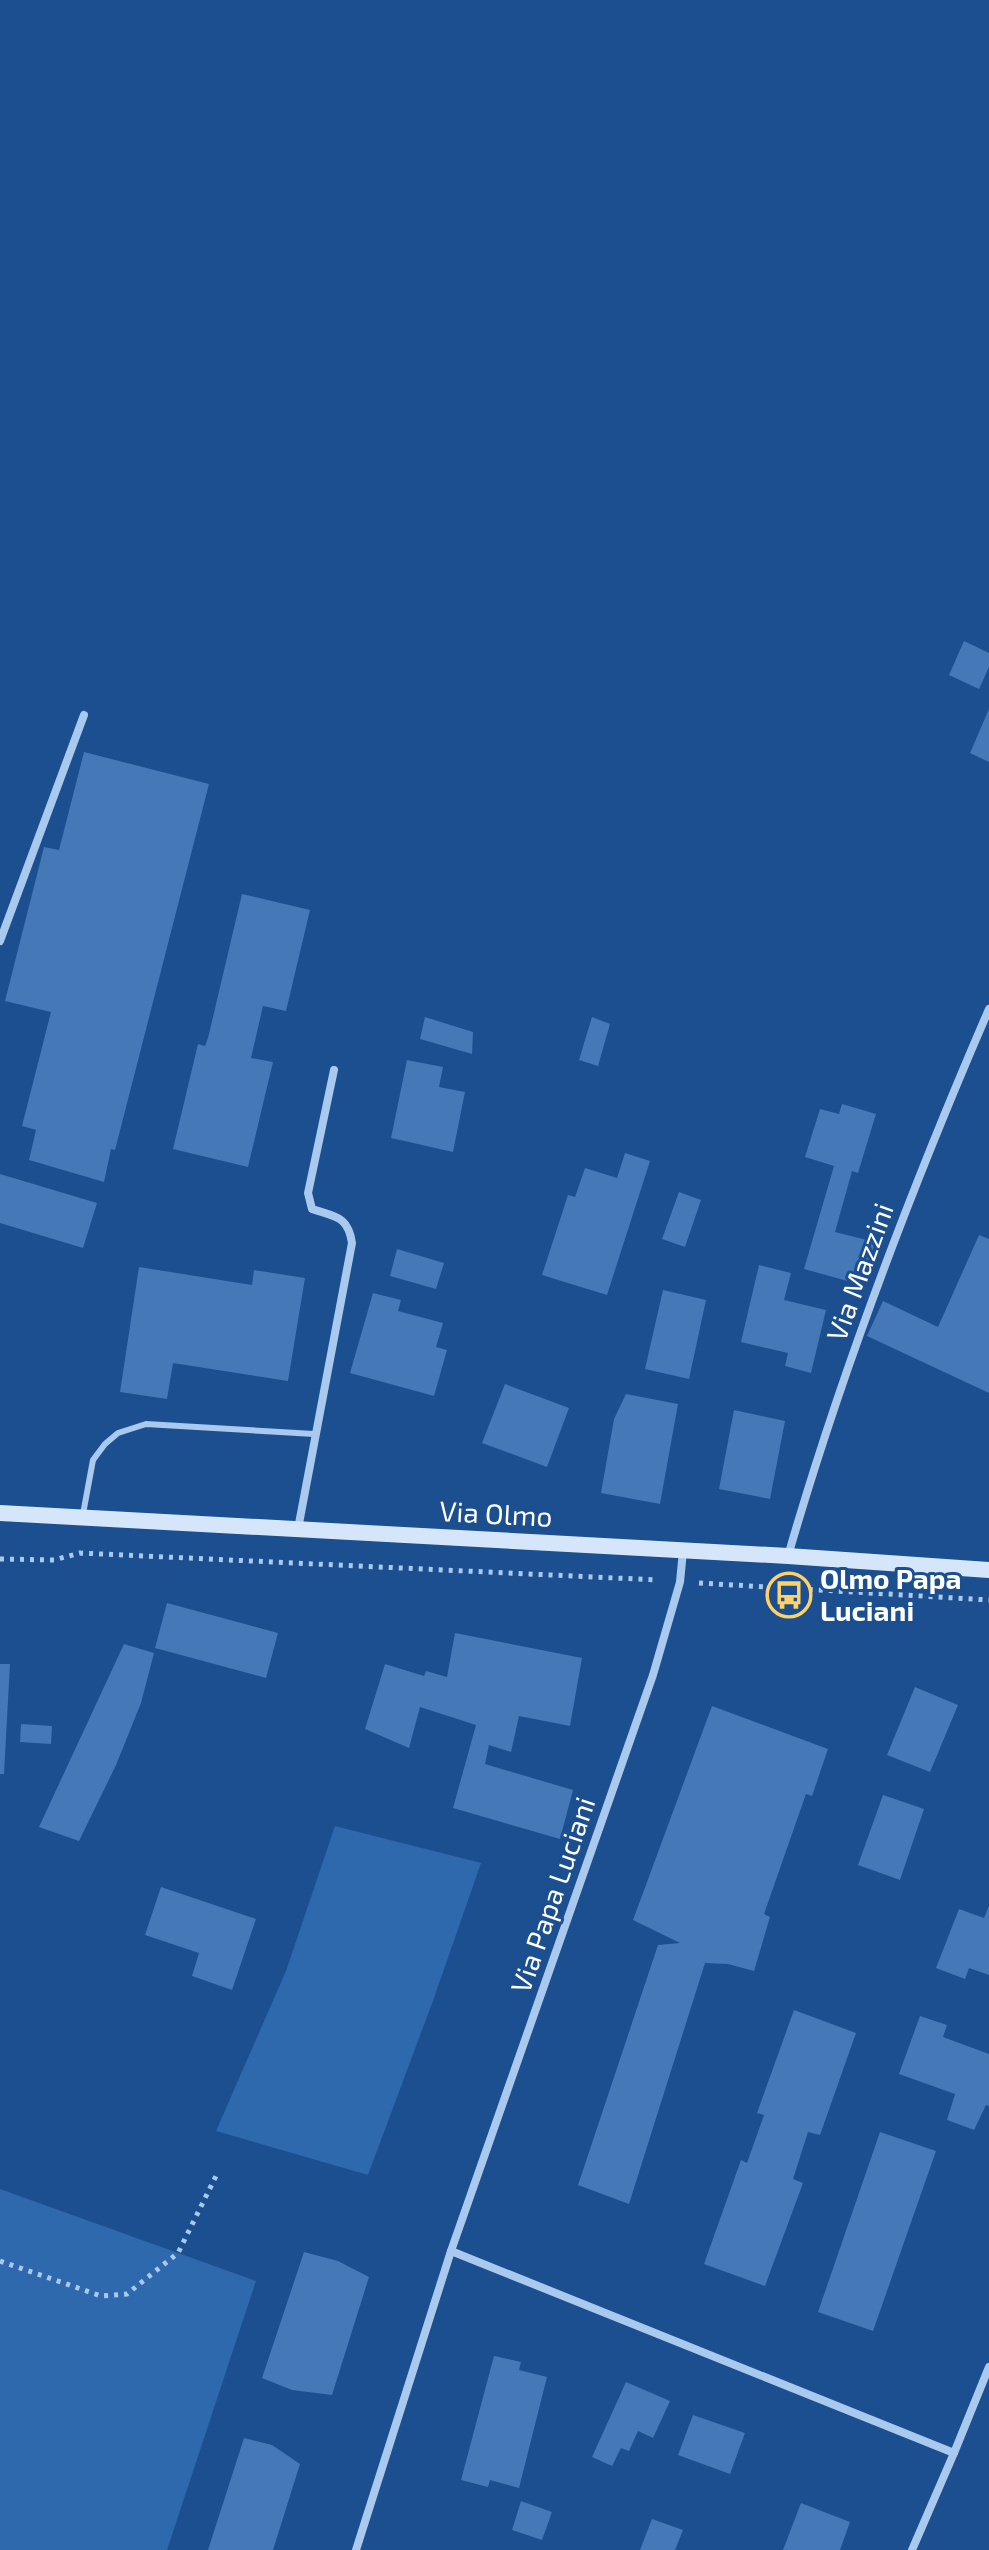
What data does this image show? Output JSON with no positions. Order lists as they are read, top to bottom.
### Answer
{
  "streets": {
    "street": ["Via Mazzini", "Via Olmo", "Via Papa Luciani"]
  },
  "crossings": [
    ["Via Mazzini", "Via Olmo"],
    ["Via Olmo", "Via Papa Luciani"]
  ],
  "places": {
    "bus stop": ["Olmo Papa Luciani"]
  }
}
